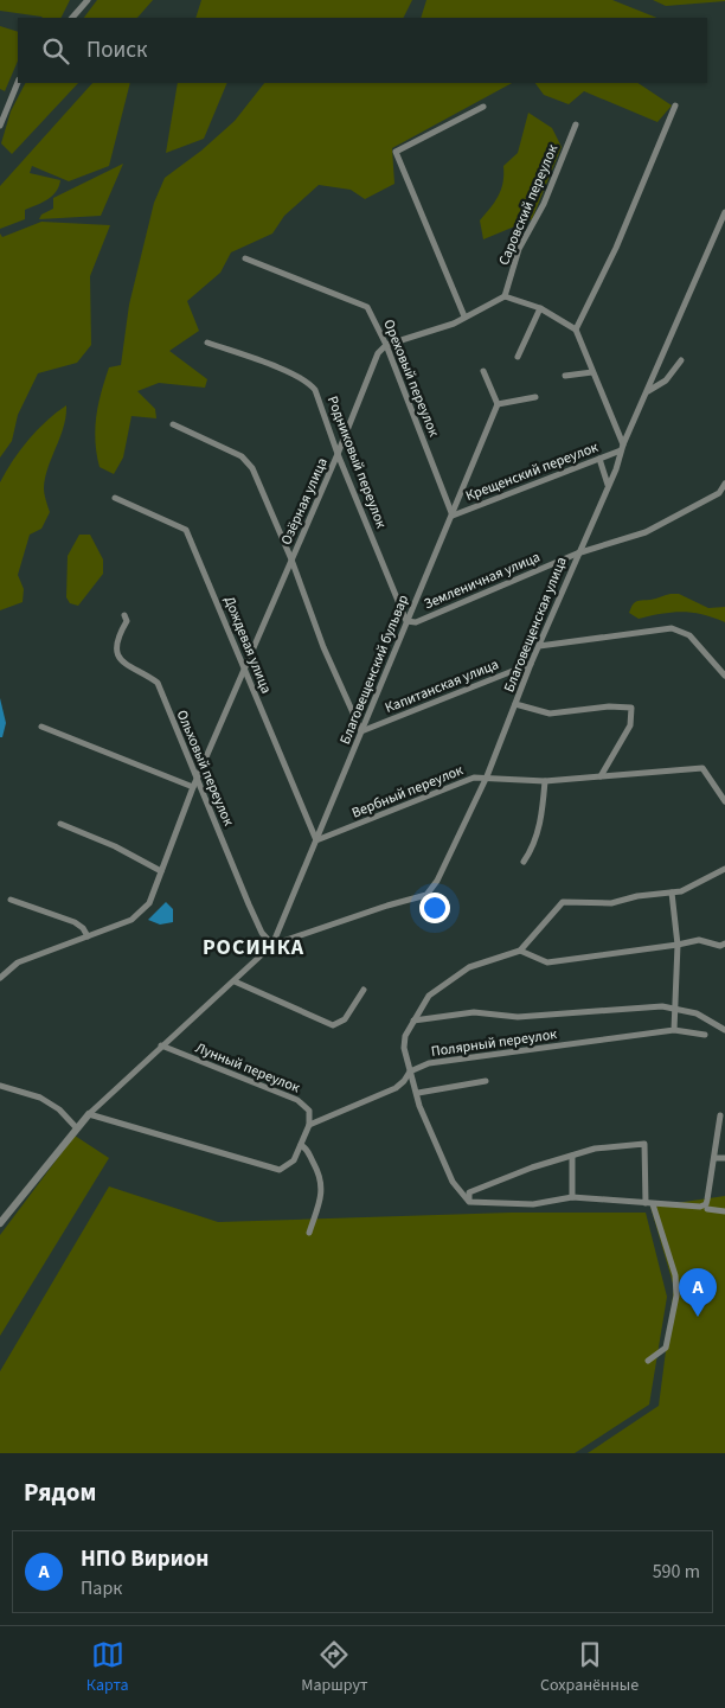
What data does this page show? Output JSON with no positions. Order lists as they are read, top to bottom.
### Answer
{
  "streets": {
    "street": [
      "Саровский переулок",
      "Ореховый переулок",
      "Родниковый переулок",
      "Крещенский переулок",
      "Озёрная улица",
      "Земленичная улица",
      "Благовещенская улица",
      "Дождевая улица",
      "Благовещенский бульвар",
      "Капитанская улица",
      "Ольховый переулок",
      "Вербный переулок",
      "Полярный переулок",
      "Лунный переулок"
    ]
  },
  "crossings": [
    ["Ореховый переулок", "Крещенский переулок"],
    ["Ореховый переулок", "Озёрная улица"],
    ["Ореховый переулок", "Благовещенский бульвар"],
    ["Родниковый переулок", "Озёрная улица"],
    ["Родниковый переулок", "Земленичная улица"],
    ["Родниковый переулок", "Благовещенский бульвар"],
    ["Крещенский переулок", "Благовещенская улица"],
    ["Крещенский переулок", "Благовещенский бульвар"],
    ["Озёрная улица", "Дождевая улица"],
    ["Озёрная улица", "Ольховый переулок"],
    ["Земленичная улица", "Благовещенская улица"],
    ["Земленичная улица", "Благовещенский бульвар"],
    ["Благовещенская улица", "Благовещенский бульвар"],
    ["Благовещенская улица", "Капитанская улица"],
    ["Благовещенская улица", "Ольховый переулок"],
    ["Благовещенская улица", "Вербный переулок"],
    ["Дождевая улица", "Благовещенский бульвар"],
    ["Дождевая улица", "Вербный переулок"],
    ["Благовещенский бульвар", "Капитанская улица"],
    ["Благовещенский бульвар", "Ольховый переулок"],
    ["Благовещенский бульвар", "Вербный переулок"],
    ["Полярный переулок", "Лунный переулок"]
  ],
  "districts": ["РОСИНКА"],
  "page": {
    "search": "Поиск",
    "pins": "A",
    "heading": "Рядом",
    "list": [
      {
        "mark": "A",
        "name": "НПО Вирион",
        "note": "Парк",
        "value": "590 m"
      }
    ],
    "nav": ["Карта", "Маршрут", "Сохранённые"]
  }
}
